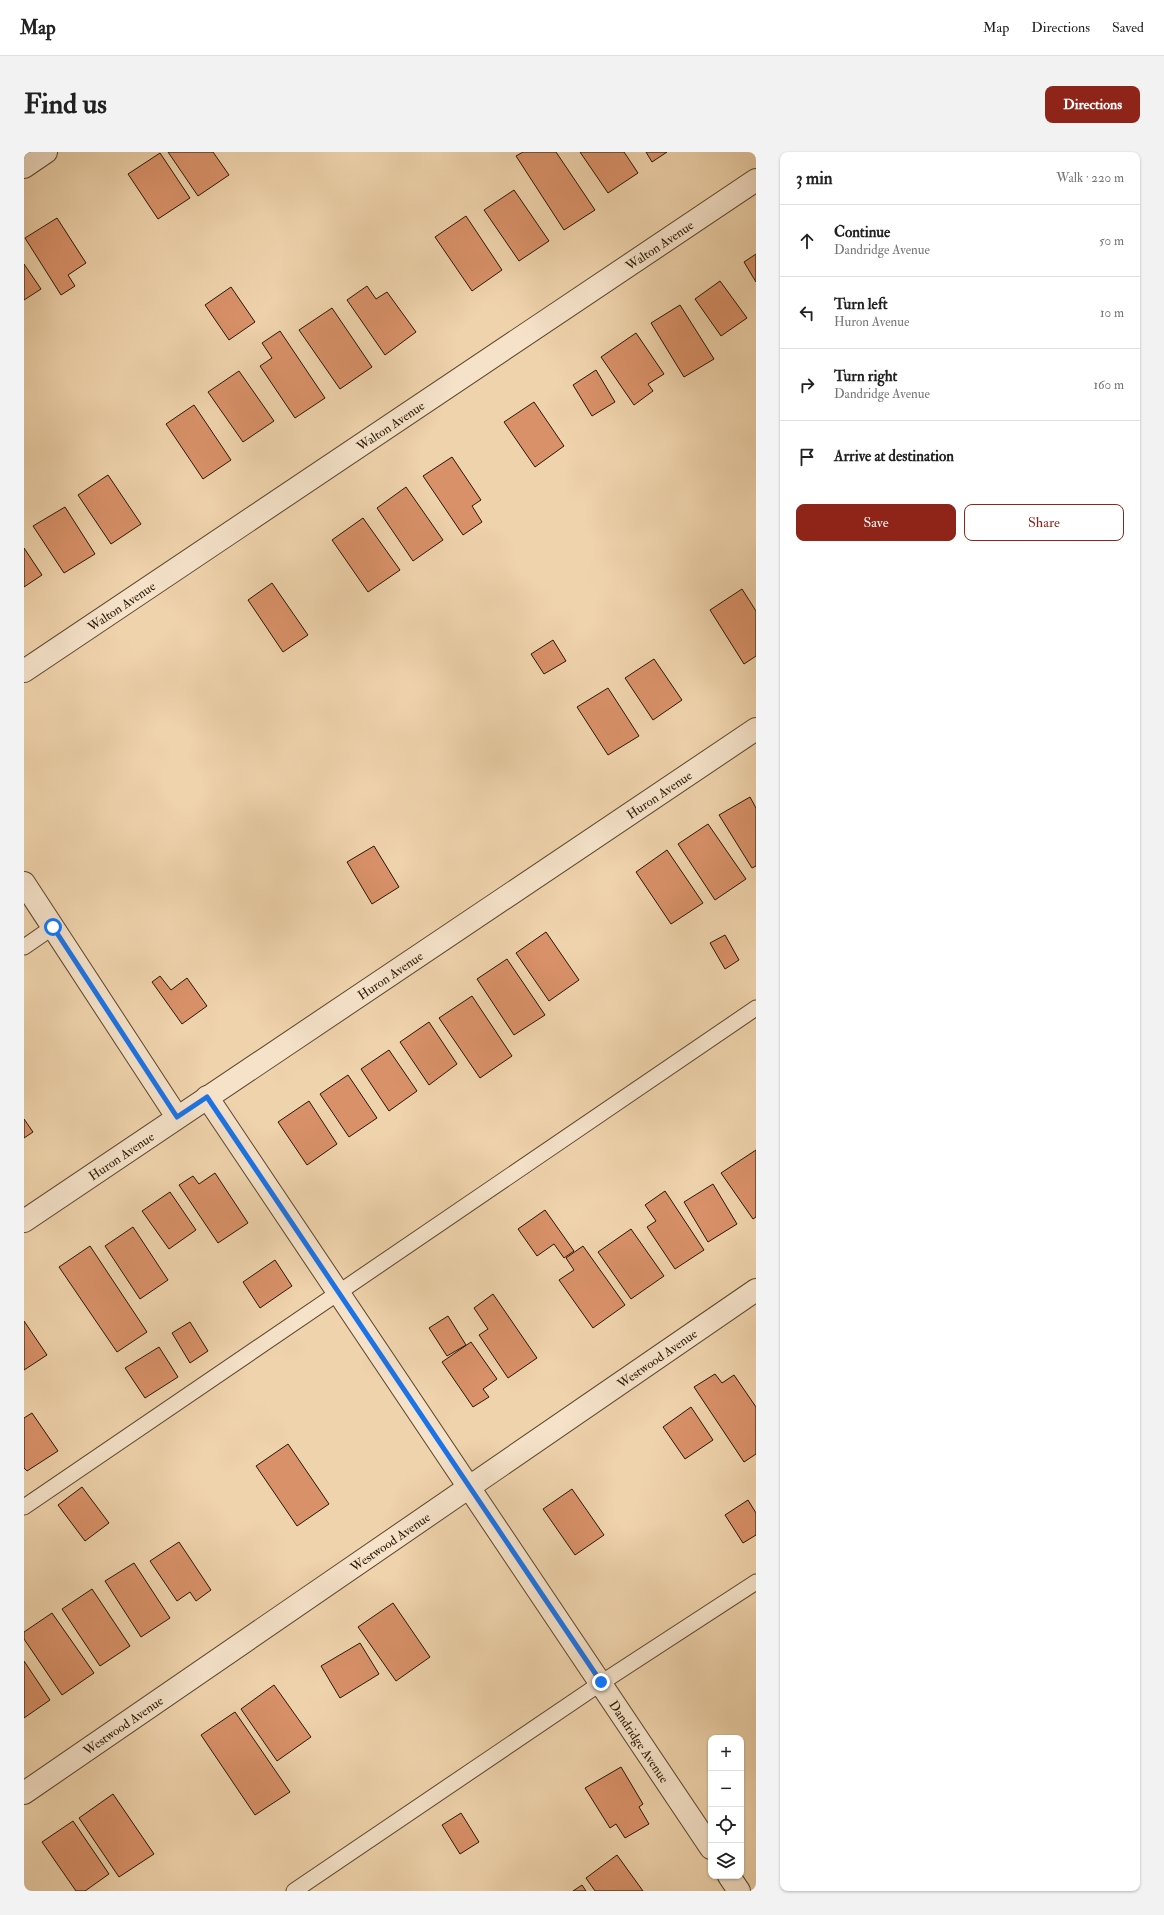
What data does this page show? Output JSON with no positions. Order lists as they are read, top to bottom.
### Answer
{
  "streets": {
    "street": [
      "Walton Avenue",
      "Huron Avenue",
      "Westwood Avenue",
      "Dandridge Avenue"
    ]
  },
  "crossings": [
    ["Huron Avenue", "Dandridge Avenue"],
    ["Westwood Avenue", "Dandridge Avenue"]
  ],
  "page": {
    "header": "Map",
    "nav": ["Map", "Directions", "Saved"],
    "buttons": [
      "Directions",
      ["Save", "Share"]
    ],
    "title": "Find us",
    "heading": ["3 min", "Walk · 220 m"],
    "list": [
      ["Continue", "Dandridge Avenue", "50 m"],
      ["Turn left", "Huron Avenue", "10 m"],
      ["Turn right", "Dandridge Avenue", "160 m"],
      "Arrive at destination"
    ],
    "map_buttons": ["+", "−"]
  }
}
